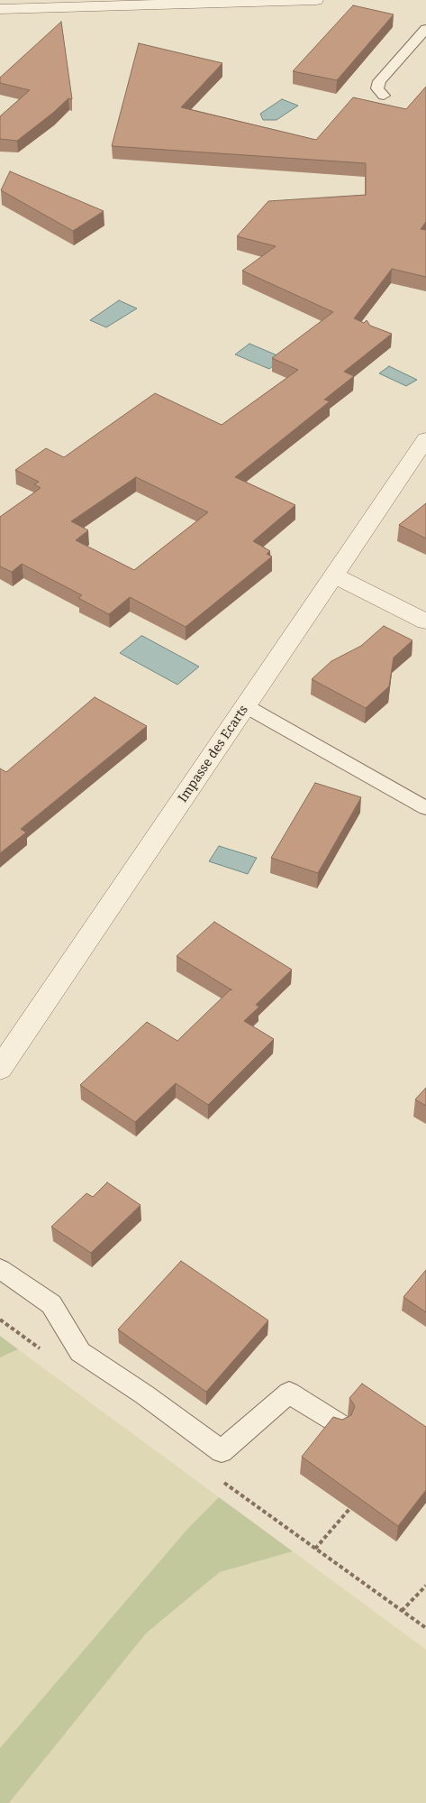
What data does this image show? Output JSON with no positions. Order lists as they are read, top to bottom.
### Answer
{
  "streets": {
    "street": ["Impasse des Ecarts"]
  }
}
